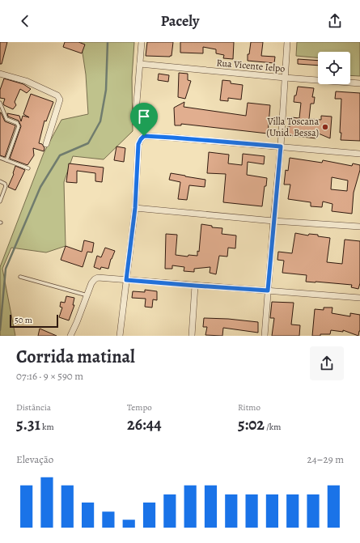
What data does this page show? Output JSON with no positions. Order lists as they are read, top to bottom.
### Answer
{
  "streets": {
    "street": ["Rua Vicente Ielpo"]
  },
  "places": ["Villa Toscana (Unid. Bessa)"],
  "scale_bar": "50 m",
  "page": {
    "header": "Pacely",
    "scale": "50 m",
    "heading": ["Corrida matinal", "07:16 · 9 × 590 m"],
    "stats": [
      ["Distância", "5.31 km"],
      ["Tempo", "26:44"],
      ["Ritmo", "5:02 /km"]
    ],
    "chart": ["Elevação", "24–29 m"]
  }
}
